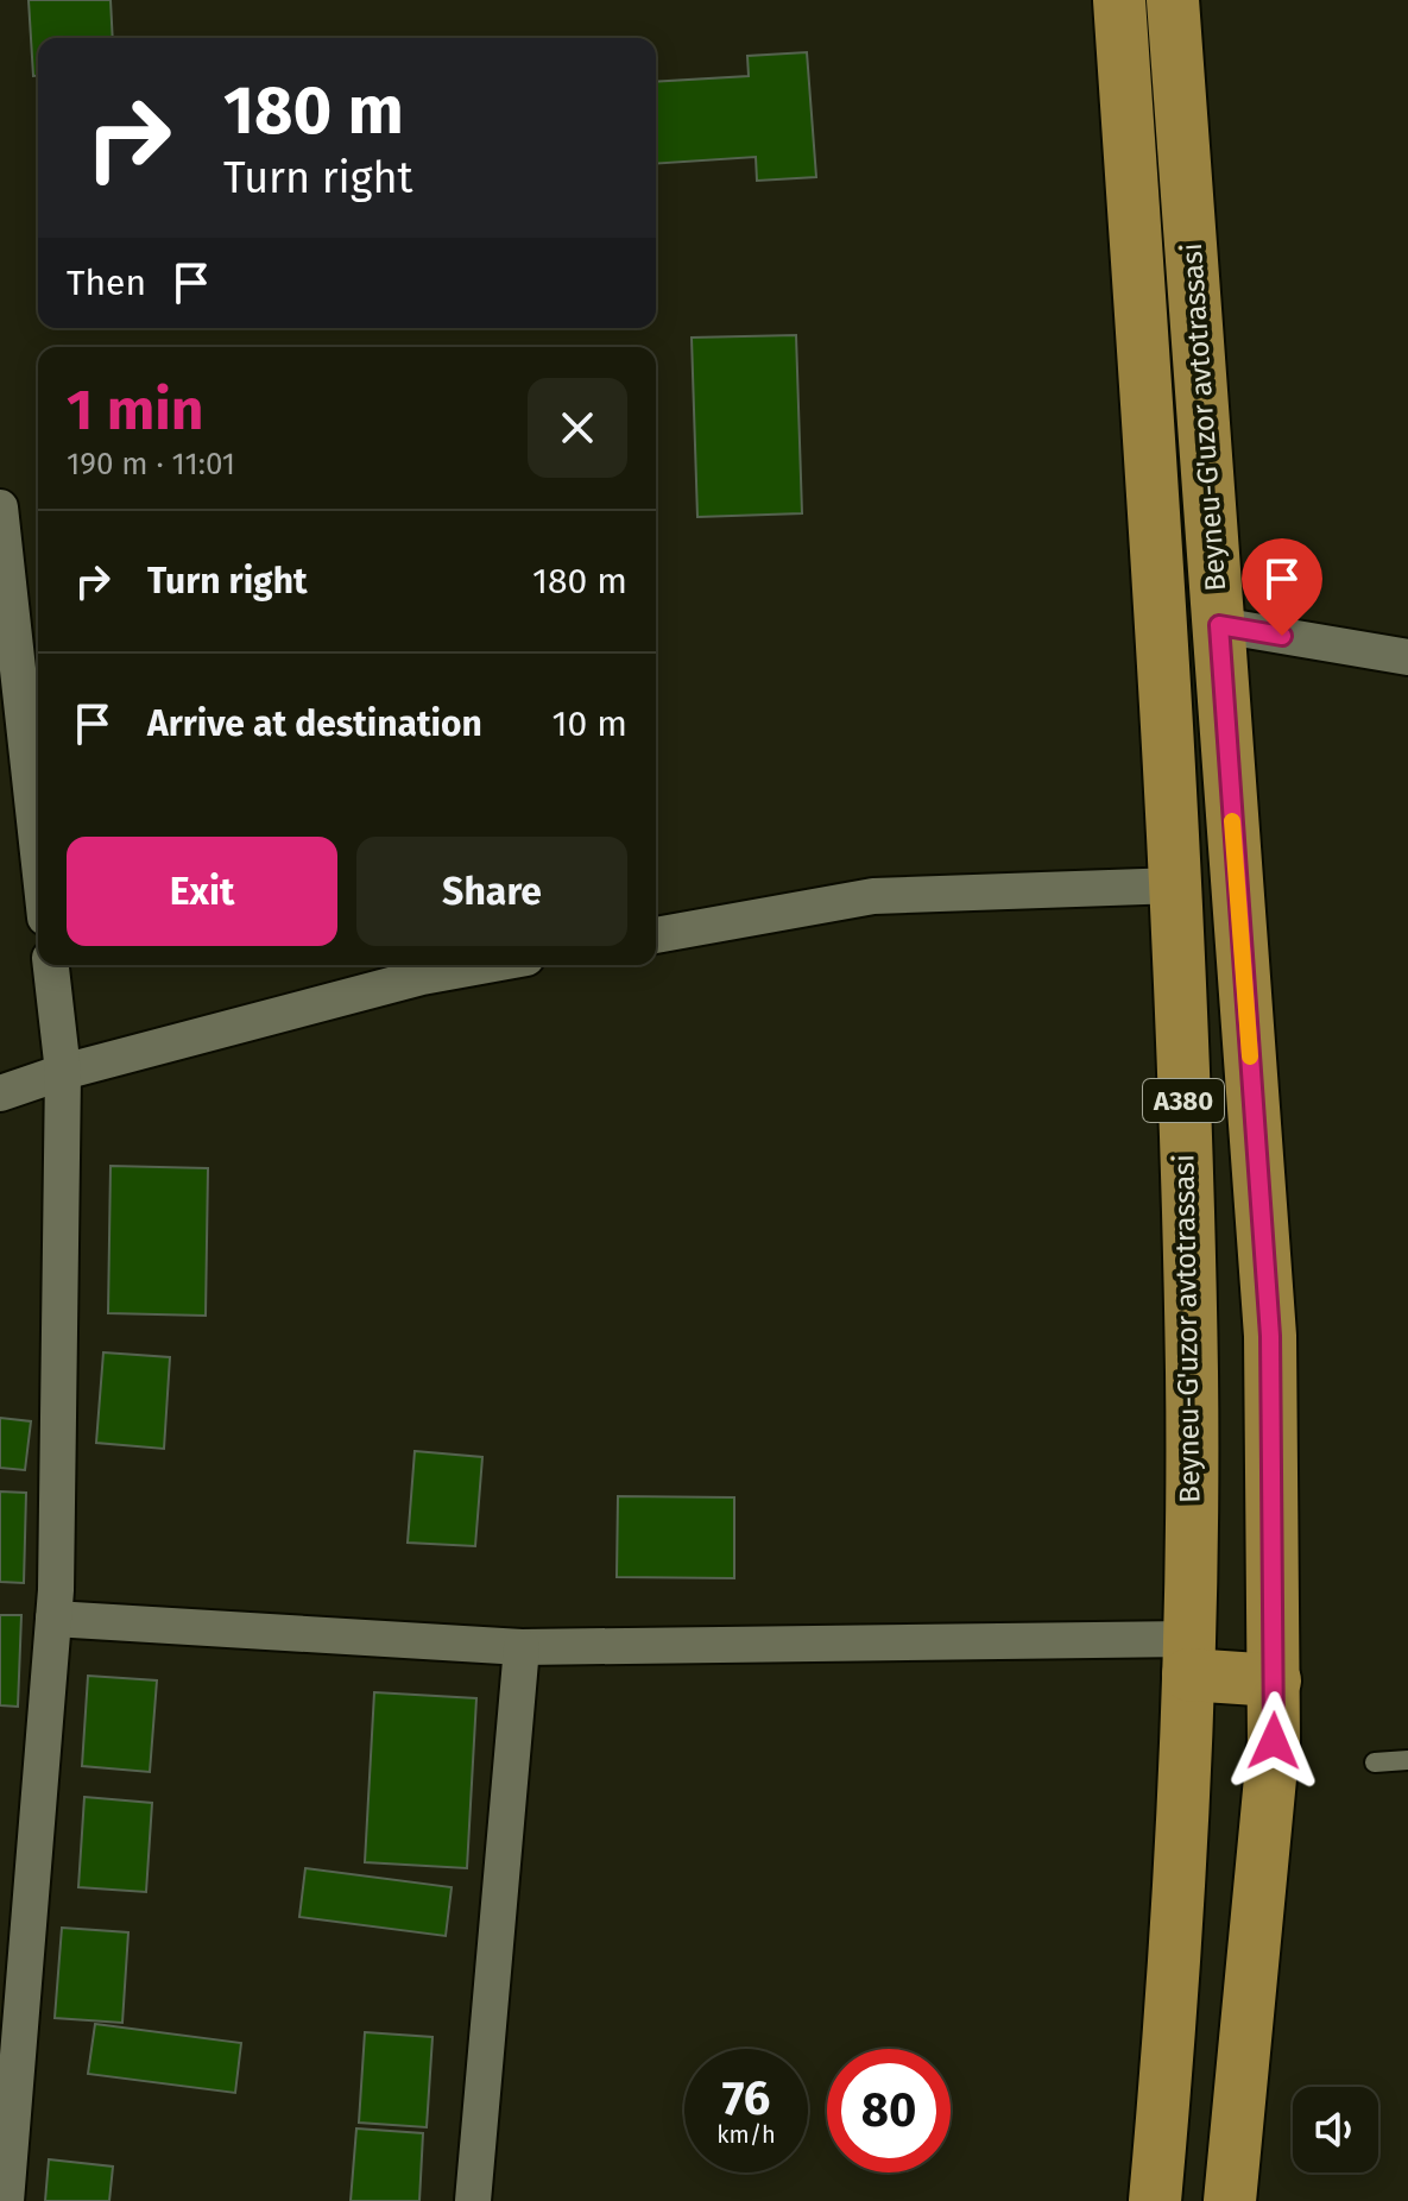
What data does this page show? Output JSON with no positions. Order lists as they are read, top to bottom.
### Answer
{
  "streets": {
    "highway": ["Beyneu-G'uzor avtotrassasi", "A380"]
  },
  "page": {
    "turn": ["180 m", "Turn right"],
    "then": "Then",
    "heading": ["1 min", "190 m · 11:01"],
    "list": [
      {
        "name": "Turn right",
        "value": "180 m"
      },
      {
        "name": "Arrive at destination",
        "value": "10 m"
      }
    ],
    "buttons": ["Exit", "Share"],
    "speed": "76 km/h",
    "limit": "80"
  }
}
